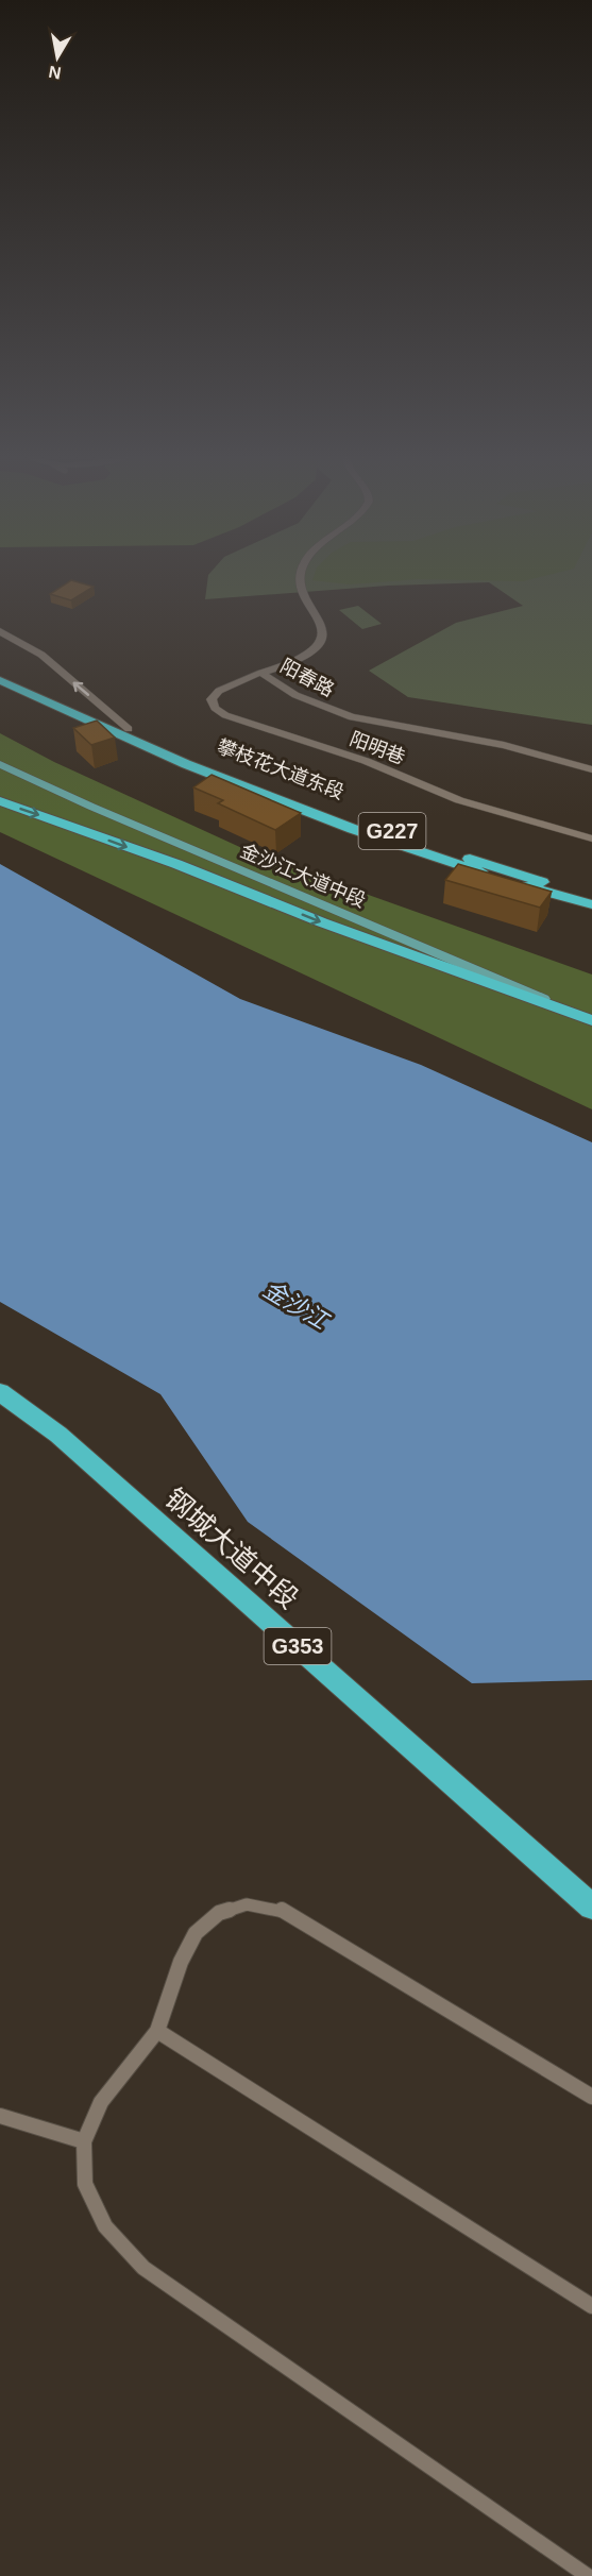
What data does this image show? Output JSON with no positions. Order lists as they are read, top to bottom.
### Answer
{
  "streets": {
    "highway": [
      "攀枝花大道东段",
      "G227",
      "钢城大道中段",
      "G353"
    ],
    "main road": ["金沙江大道中段"],
    "street": ["阳春路", "阳明巷"]
  },
  "crossings": [
    ["阳春路", "阳明巷"],
    ["攀枝花大道东段", "G227"]
  ],
  "water": ["金沙江"],
  "north": "bottom"
}
